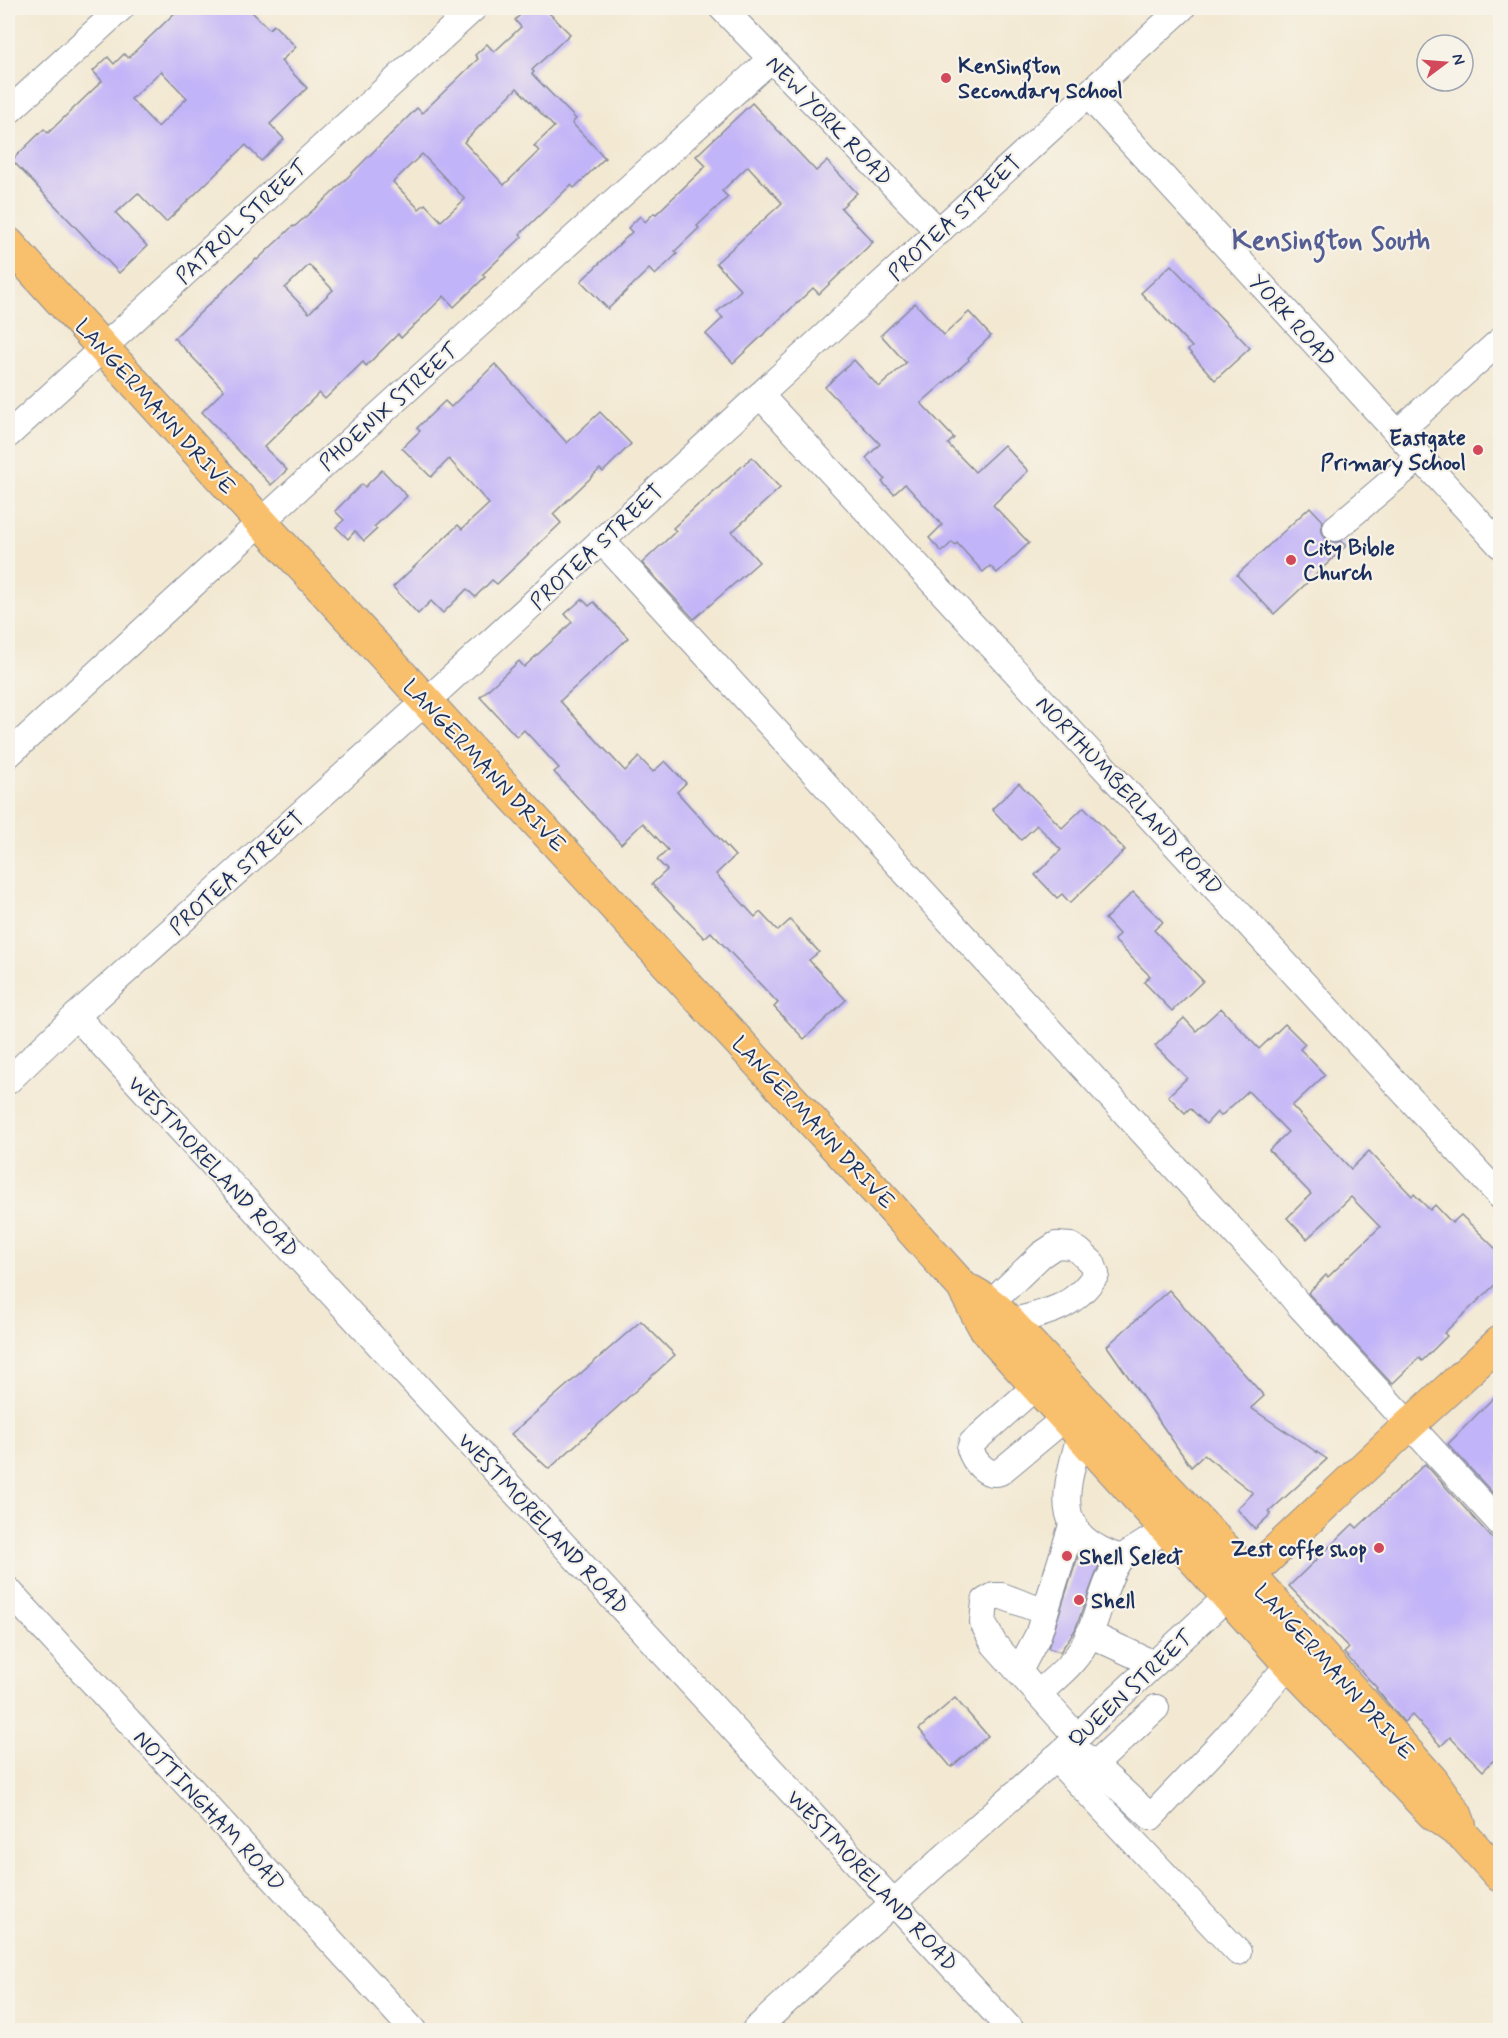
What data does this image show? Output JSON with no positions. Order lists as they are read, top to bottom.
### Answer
{
  "streets": {
    "main road": ["LANGERMANN DRIVE", "QUEEN STREET"],
    "street": [
      "NEW YORK ROAD",
      "PROTEA STREET",
      "PATROL STREET",
      "YORK ROAD",
      "PHOENIX STREET",
      "NORTHUMBERLAND ROAD",
      "WESTMORELAND ROAD",
      "NOTTINGHAM ROAD"
    ]
  },
  "crossings": [
    ["NEW YORK ROAD", "PROTEA STREET"],
    ["NEW YORK ROAD", "PHOENIX STREET"],
    ["PROTEA STREET", "YORK ROAD"],
    ["PROTEA STREET", "LANGERMANN DRIVE"],
    ["PROTEA STREET", "NORTHUMBERLAND ROAD"],
    ["PROTEA STREET", "WESTMORELAND ROAD"],
    ["PATROL STREET", "LANGERMANN DRIVE"],
    ["LANGERMANN DRIVE", "PHOENIX STREET"],
    ["LANGERMANN DRIVE", "QUEEN STREET"],
    ["WESTMORELAND ROAD", "QUEEN STREET"]
  ],
  "districts": ["Kensington South"],
  "places": [
    "Kensington Secondary School",
    "Eastgate Primary School",
    "City Bible Church",
    "Zest coffe shop",
    "Shell Select",
    "Shell"
  ],
  "north": "right"
}
